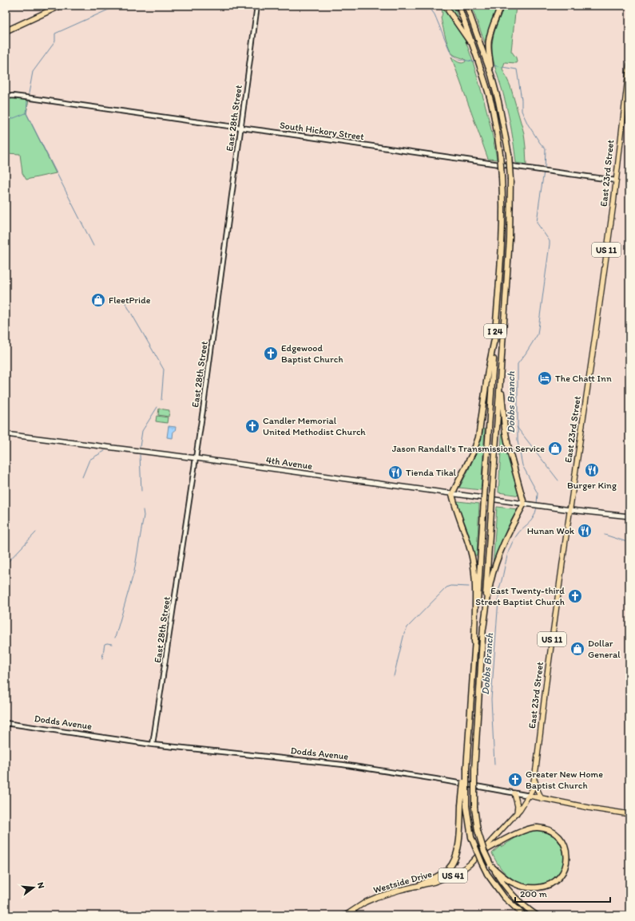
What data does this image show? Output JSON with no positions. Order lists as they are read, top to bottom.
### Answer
{
  "streets": {
    "highway": ["I 24"],
    "main road": [
      "East 23rd Street",
      "US 11",
      "4th Avenue",
      "Dodds Avenue",
      "US 41",
      "Westside Drive"
    ],
    "street": ["East 28th Street", "South Hickory Street"]
  },
  "crossings": [
    ["East 28th Street", "South Hickory Street"],
    ["East 28th Street", "4th Avenue"],
    ["East 28th Street", "Dodds Avenue"],
    ["South Hickory Street", "East 23rd Street"],
    ["East 23rd Street", "4th Avenue"],
    ["East 23rd Street", "Dodds Avenue"],
    ["East 23rd Street", "Westside Drive"],
    ["Dodds Avenue", "Westside Drive"]
  ],
  "water": ["Dobbs Branch"],
  "places": {
    "shop": ["FleetPride", "Jason Randall's Transmission Service", "Dollar General"],
    "church": [
      "Edgewood Baptist Church",
      "Candler Memorial United Methodist Church",
      "East Twenty-third Street Baptist Church",
      "Greater New Home Baptist Church"
    ],
    "hotel": ["The Chatt Inn"],
    "restaurant": ["Burger King", "Tienda Tikal", "Hunan Wok"]
  },
  "scale_bar": "200 m",
  "north": "right"
}
